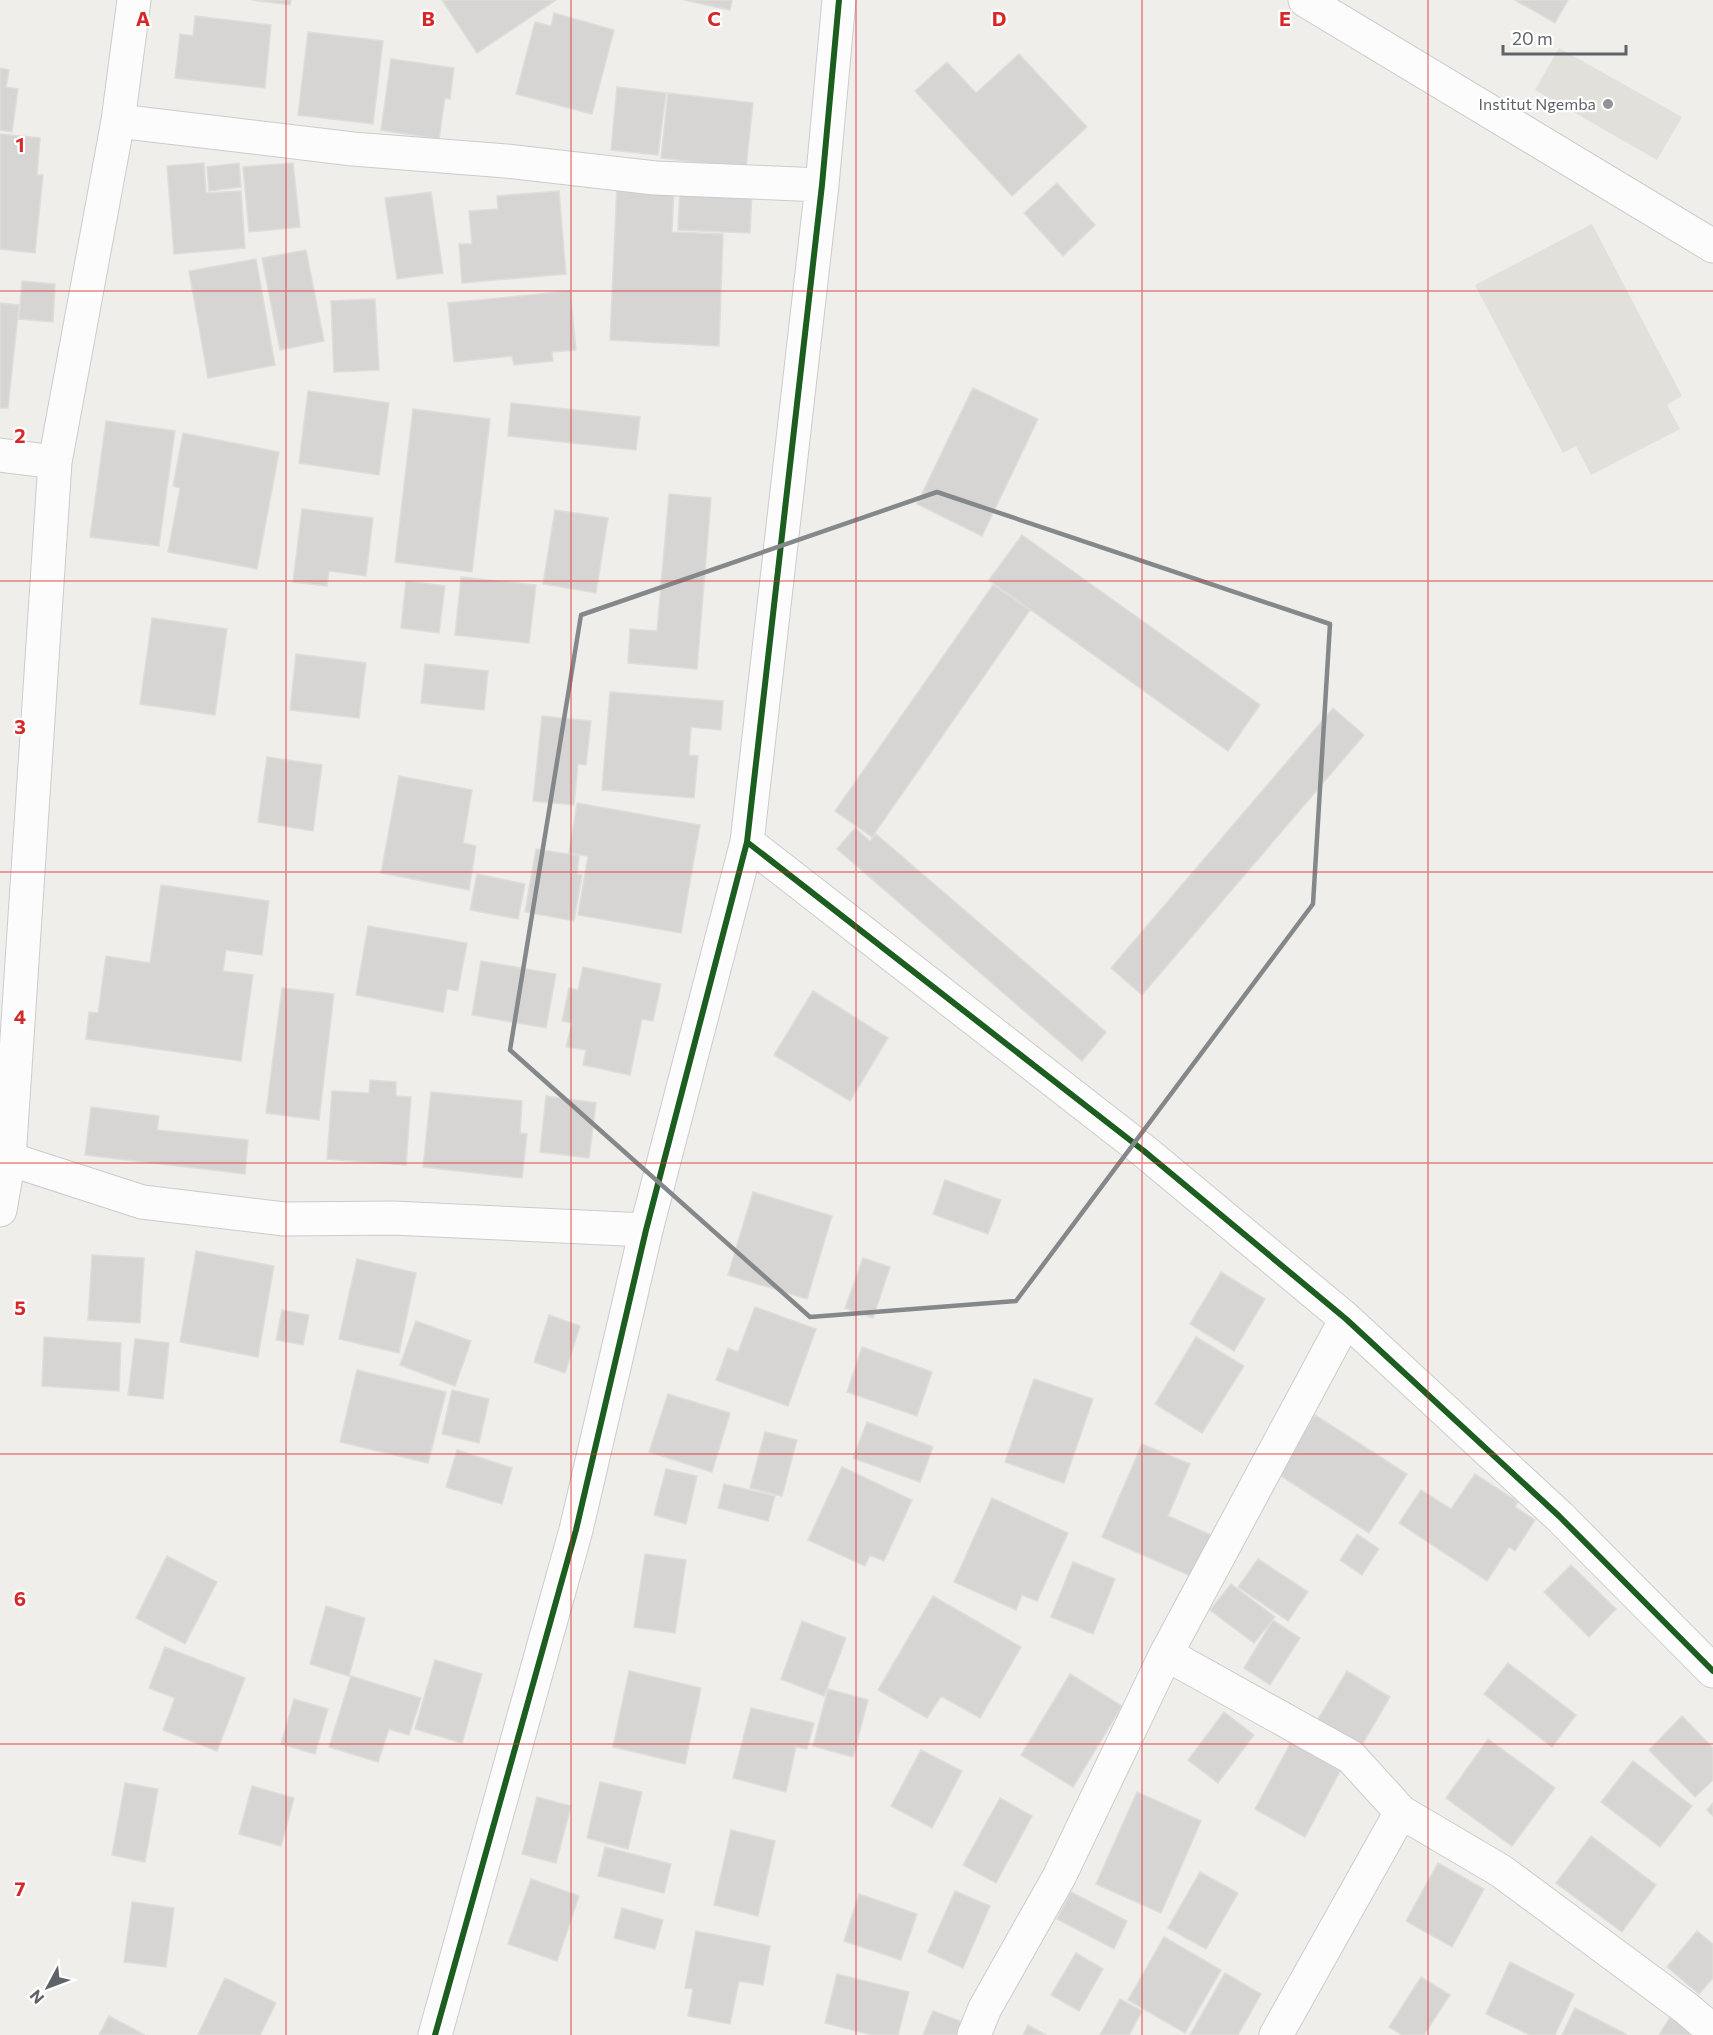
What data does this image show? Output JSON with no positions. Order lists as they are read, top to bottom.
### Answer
{
  "places": ["Institut Ngemba"],
  "scale_bar": "20 m",
  "north": "bottom left",
  "grid": {
    "columns": [
      "A",
      "B",
      "C",
      "D",
      "E"
    ],
    "rows": [
      "1",
      "2",
      "3",
      "4",
      "5",
      "6",
      "7"
    ]
  }
}
